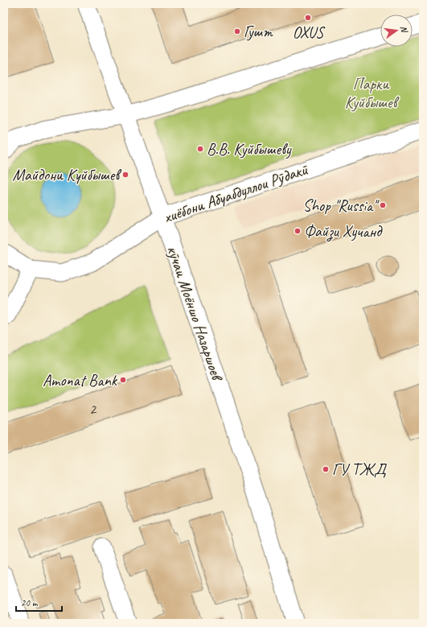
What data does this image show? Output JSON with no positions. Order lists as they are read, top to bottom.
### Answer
{
  "streets": {
    "street": ["хиёбони Абуабдуллои Рӯдакӣ", "кӯчаи Моёншо Назаршоев"]
  },
  "crossings": [
    ["хиёбони Абуабдуллои Рӯдакӣ", "кӯчаи Моёншо Назаршоев"]
  ],
  "parks": ["Парки Куйбышев"],
  "places": [
    "OXUS",
    "Гушт",
    "В.В. Куйбышеву",
    "Майдони Куйбышев",
    "Shop \"Russia\"",
    "Файзи Хучанд",
    "Amonat Bank",
    "ГУ ТЖД"
  ],
  "house_numbers": ["2"],
  "scale_bar": "20 m",
  "north": "right"
}
